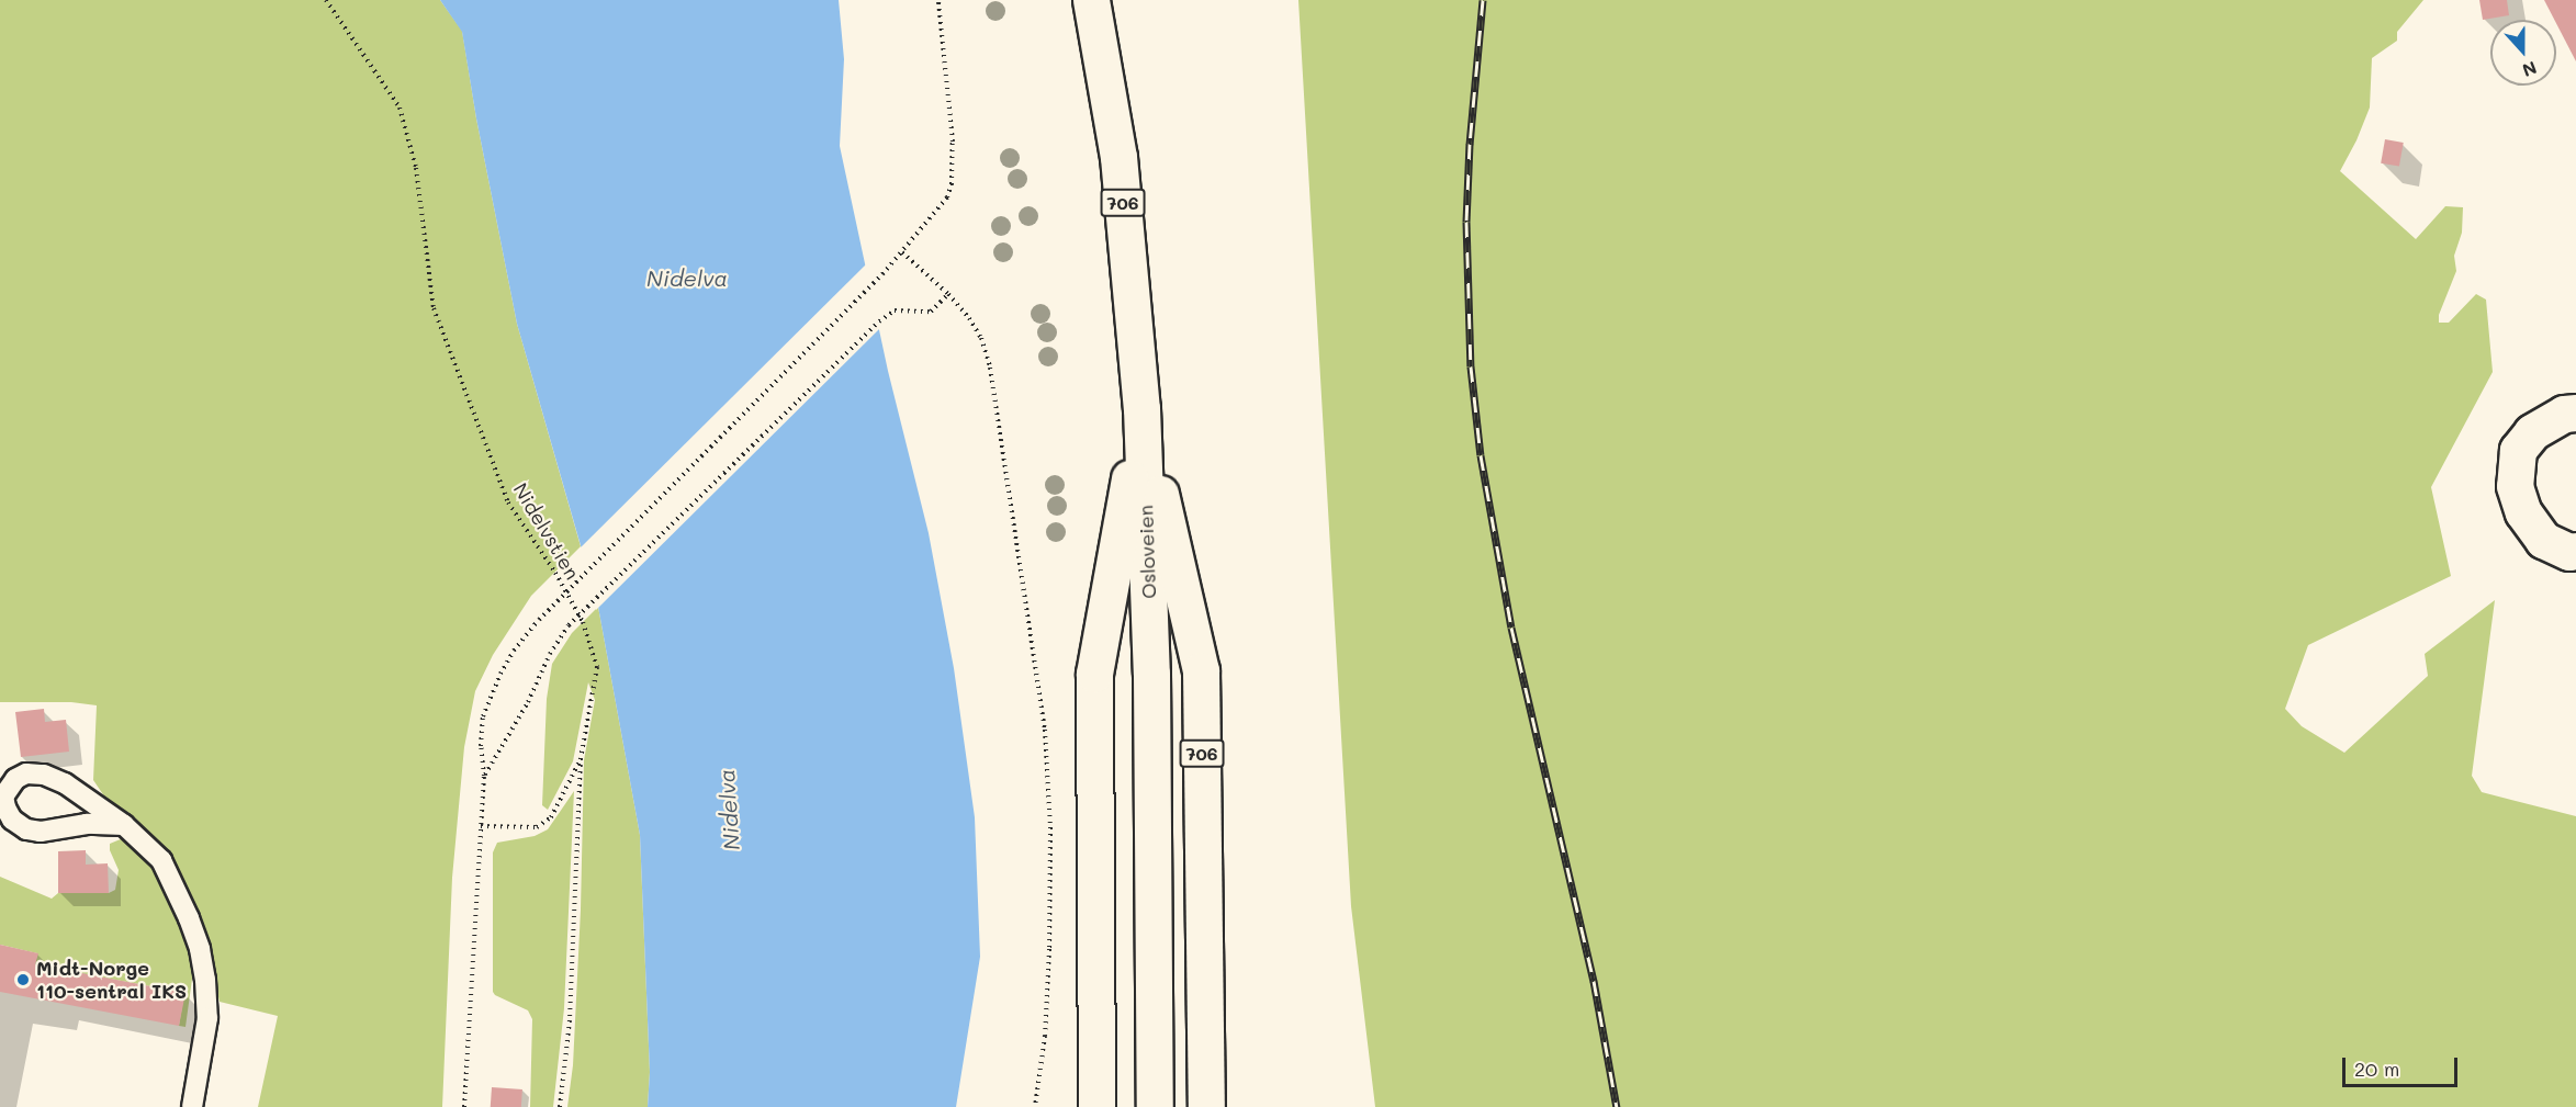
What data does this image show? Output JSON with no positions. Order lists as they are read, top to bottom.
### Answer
{
  "streets": {
    "main road": ["706", "Osloveien"],
    "path": ["Nidelvstien"]
  },
  "crossings": [
    ["706", "Osloveien"]
  ],
  "water": ["Nidelva"],
  "places": ["Midt-Norge 110-sentral IKS"],
  "scale_bar": "20 m",
  "north": "bottom"
}
